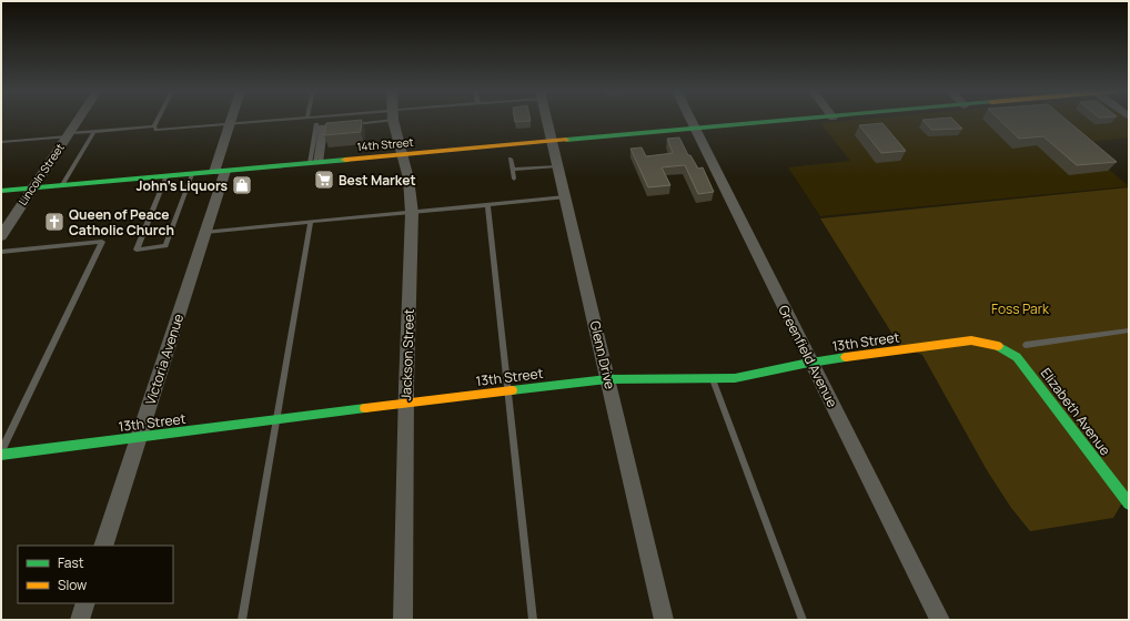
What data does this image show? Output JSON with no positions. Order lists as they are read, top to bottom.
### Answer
{
  "streets": {
    "street": [
      "14th Street",
      "Lincoln Street",
      "13th Street",
      "Jackson Street",
      "Glenn Drive",
      "Greenfield Avenue",
      "Victoria Avenue",
      "Elizabeth Avenue"
    ]
  },
  "crossings": [
    ["14th Street", "Lincoln Street"],
    ["14th Street", "Jackson Street"],
    ["14th Street", "Glenn Drive"],
    ["14th Street", "Greenfield Avenue"],
    ["14th Street", "Victoria Avenue"],
    ["13th Street", "Jackson Street"],
    ["13th Street", "Glenn Drive"],
    ["13th Street", "Greenfield Avenue"],
    ["13th Street", "Victoria Avenue"],
    ["13th Street", "Elizabeth Avenue"]
  ],
  "parks": ["Foss Park"],
  "places": {
    "supermarket": ["Best Market"],
    "shop": ["John's Liquors"],
    "church": ["Queen of Peace Catholic Church"]
  },
  "legend": ["Fast", "Slow"]
}
